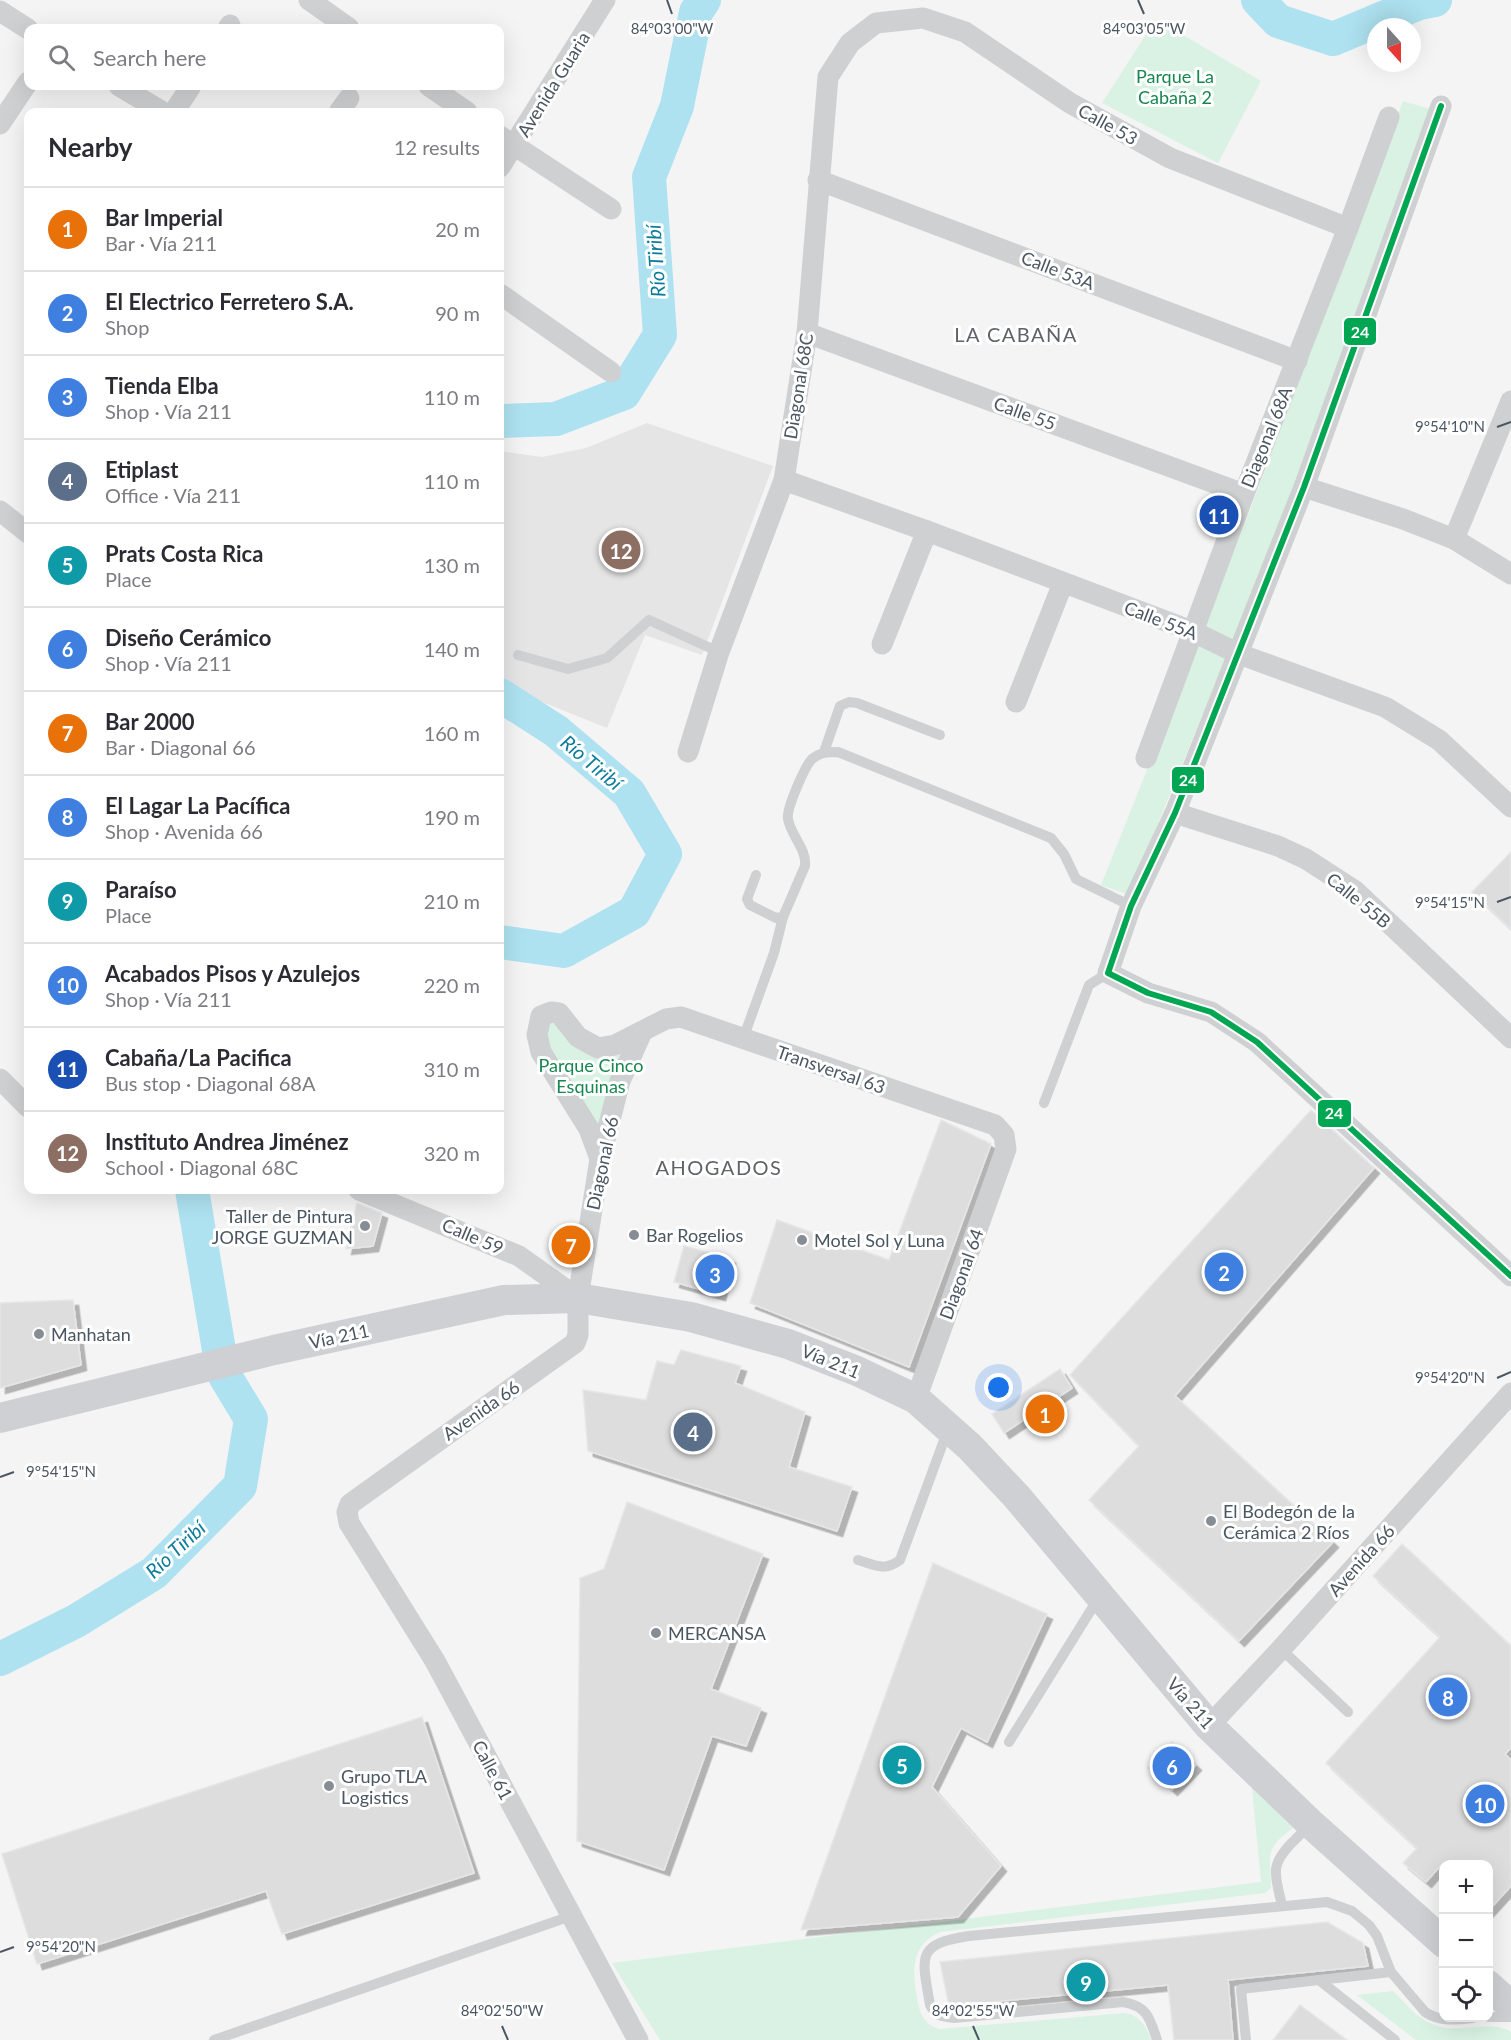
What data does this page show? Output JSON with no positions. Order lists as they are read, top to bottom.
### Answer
{
  "streets": {
    "main road": ["Vía 211"],
    "street": [
      "Avenida Guaria",
      "Calle 53",
      "Calle 53A",
      "Diagonal 68C",
      "Calle 55",
      "Diagonal 68A",
      "Calle 55A",
      "Calle 55B",
      "Transversal 63",
      "Diagonal 66",
      "Calle 59",
      "Diagonal 64",
      "Avenida 66",
      "Calle 61"
    ]
  },
  "crossings": [
    ["Calle 53", "Diagonal 68C"],
    ["Calle 53", "Diagonal 68A"],
    ["Calle 53A", "Diagonal 68C"],
    ["Calle 53A", "Diagonal 68A"],
    ["Diagonal 68C", "Calle 55"],
    ["Diagonal 68C", "Calle 55A"],
    ["Calle 55", "Diagonal 68A"],
    ["Diagonal 68A", "Calle 55A"],
    ["Transversal 63", "Diagonal 66"],
    ["Transversal 63", "Diagonal 64"],
    ["Diagonal 66", "Calle 59"],
    ["Diagonal 66", "Vía 211"],
    ["Diagonal 66", "Avenida 66"],
    ["Calle 59", "Vía 211"],
    ["Calle 59", "Avenida 66"],
    ["Diagonal 64", "Vía 211"],
    ["Vía 211", "Avenida 66"],
    ["Avenida 66", "Calle 61"]
  ],
  "districts": ["LA CABAÑA", "AHOGADOS"],
  "water": ["Río Tiribí"],
  "parks": ["Parque La Cabaña 2", "Parque Cinco Esquinas"],
  "places": [
    "Taller de Pintura JORGE GUZMAN",
    "Bar Rogelios",
    "Motel Sol y Luna",
    "Manhatan",
    "El Bodegón de la Cerámica 2 Ríos",
    "MERCANSA",
    "Grupo TLA Logistics"
  ],
  "lines": ["transit line 24"],
  "north": "bottom",
  "page": {
    "search": "Search here",
    "heading": ["Nearby", "12 results"],
    "list": [
      {
        "mark": "1",
        "name": "Bar Imperial",
        "note": "Bar · Vía 211",
        "value": "20 m"
      },
      {
        "mark": "2",
        "name": "El Electrico Ferretero S.A.",
        "note": "Shop",
        "value": "90 m"
      },
      {
        "mark": "3",
        "name": "Tienda Elba",
        "note": "Shop · Vía 211",
        "value": "110 m"
      },
      {
        "mark": "4",
        "name": "Etiplast",
        "note": "Office · Vía 211",
        "value": "110 m"
      },
      {
        "mark": "5",
        "name": "Prats Costa Rica",
        "note": "Place",
        "value": "130 m"
      },
      {
        "mark": "6",
        "name": "Diseño Cerámico",
        "note": "Shop · Vía 211",
        "value": "140 m"
      },
      {
        "mark": "7",
        "name": "Bar 2000",
        "note": "Bar · Diagonal 66",
        "value": "160 m"
      },
      {
        "mark": "8",
        "name": "El Lagar La Pacífica",
        "note": "Shop · Avenida 66",
        "value": "190 m"
      },
      {
        "mark": "9",
        "name": "Paraíso",
        "note": "Place",
        "value": "210 m"
      },
      {
        "mark": "10",
        "name": "Acabados Pisos y Azulejos",
        "note": "Shop · Vía 211",
        "value": "220 m"
      },
      {
        "mark": "11",
        "name": "Cabaña/La Pacifica",
        "note": "Bus stop · Diagonal 68A",
        "value": "310 m"
      },
      {
        "mark": "12",
        "name": "Instituto Andrea Jiménez",
        "note": "School · Diagonal 68C",
        "value": "320 m"
      }
    ],
    "pins": [
      "11",
      "12",
      "7",
      "2",
      "3",
      "1",
      "4",
      "8",
      "5",
      "6",
      "10",
      "9"
    ],
    "map_buttons": ["+", "−"]
  },
  "coordinates": [
    "84°03'00\"W",
    "84°03'05\"W",
    "9°54'10\"N",
    "9°54'15\"N",
    "9°54'20\"N",
    "84°02'50\"W",
    "84°02'55\"W"
  ]
}
